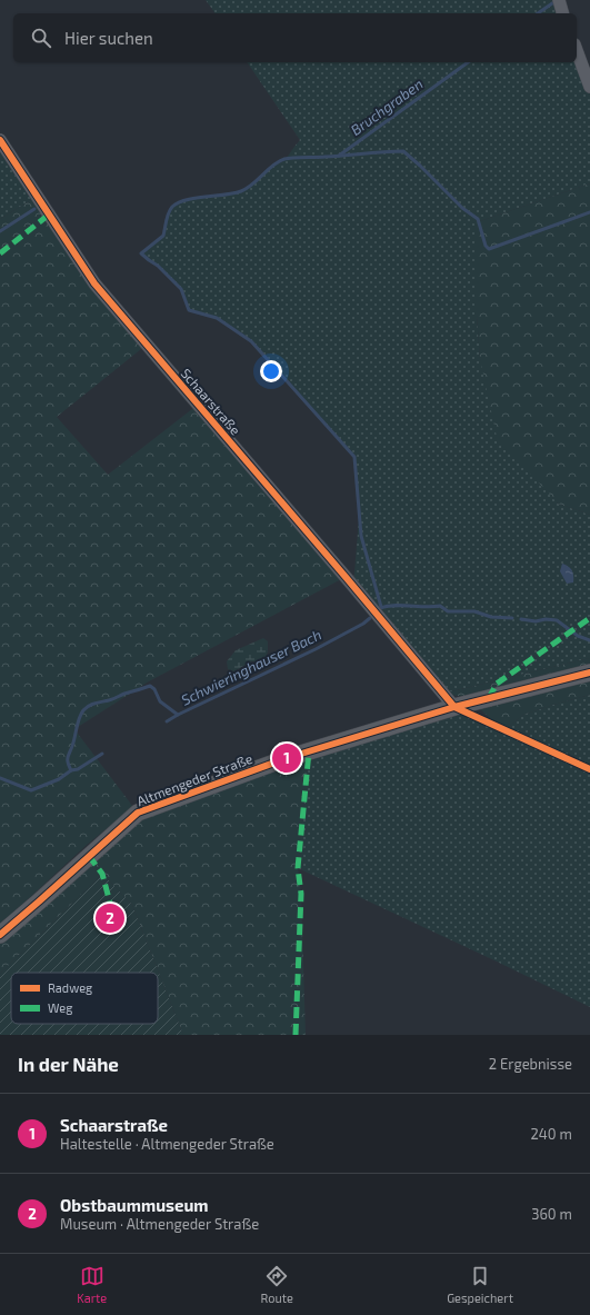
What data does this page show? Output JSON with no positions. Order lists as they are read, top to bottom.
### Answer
{
  "streets": {
    "street": ["Schaarstraße", "Altmengeder Straße"]
  },
  "crossings": [
    ["Schaarstraße", "Altmengeder Straße"]
  ],
  "water": ["Bruchgraben", "Schwieringhauser Bach"],
  "legend": ["Radweg", "Weg"],
  "page": {
    "search": "Hier suchen",
    "pins": ["1", "2"],
    "heading": ["In der Nähe", "2 Ergebnisse"],
    "list": [
      {
        "mark": "1",
        "name": "Schaarstraße",
        "note": "Haltestelle · Altmengeder Straße",
        "value": "240 m"
      },
      {
        "mark": "2",
        "name": "Obstbaummuseum",
        "note": "Museum · Altmengeder Straße",
        "value": "360 m"
      }
    ],
    "nav": ["Karte", "Route", "Gespeichert"]
  }
}
